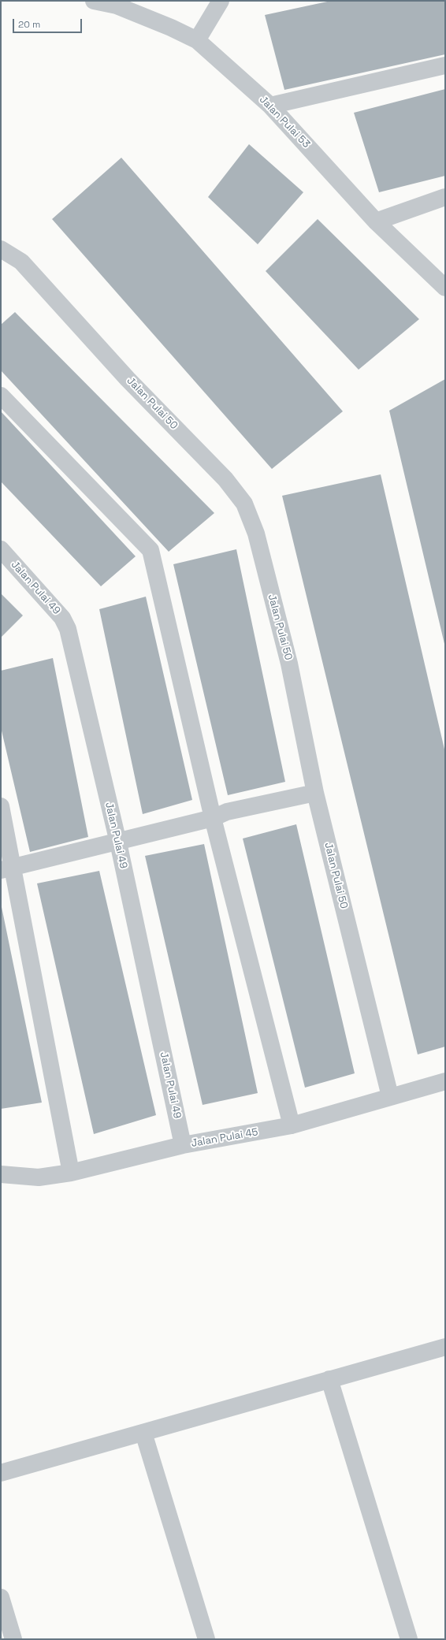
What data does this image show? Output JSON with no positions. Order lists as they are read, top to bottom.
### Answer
{
  "streets": {
    "street": [
      "Jalan Pulai 53",
      "Jalan Pulai 50",
      "Jalan Pulai 49",
      "Jalan Pulai 45"
    ]
  },
  "crossings": [
    ["Jalan Pulai 50", "Jalan Pulai 45"],
    ["Jalan Pulai 49", "Jalan Pulai 45"]
  ],
  "scale_bar": "20 m"
}
